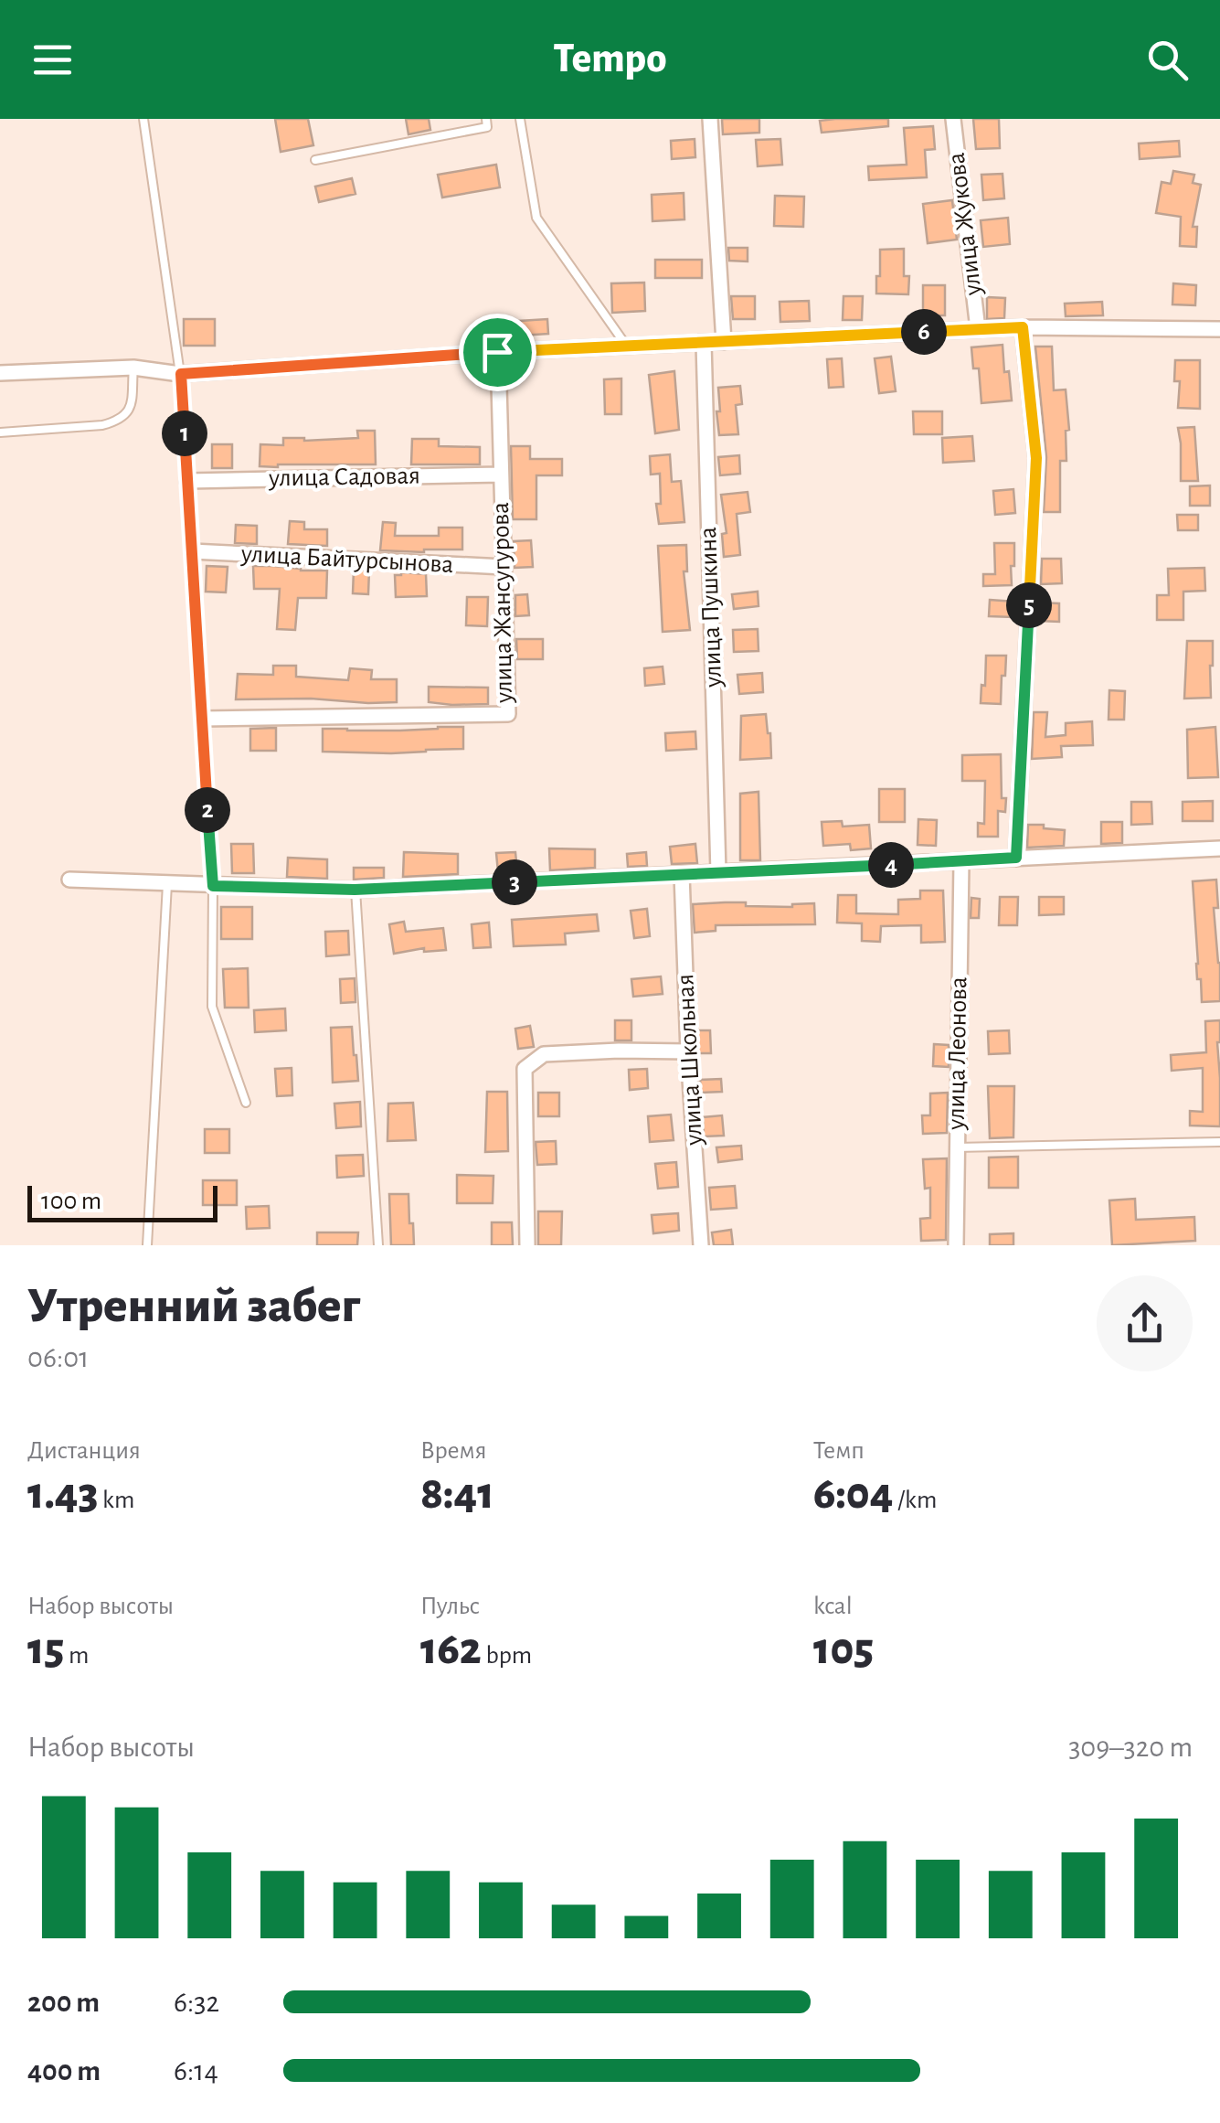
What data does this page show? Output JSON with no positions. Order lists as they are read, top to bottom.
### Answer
{
  "streets": {
    "street": [
      "улица Жукова",
      "улица Садовая",
      "улица Байтурсынова",
      "улица Жансугурова",
      "улица Пушкина",
      "улица Леонова",
      "улица Школьная"
    ]
  },
  "crossings": [
    ["улица Садовая", "улица Жансугурова"],
    ["улица Байтурсынова", "улица Жансугурова"]
  ],
  "scale_bar": "100 m",
  "page": {
    "header": "Tempo",
    "pins": [
      "6",
      "1",
      "5",
      "2",
      "4",
      "3"
    ],
    "scale": "100 m",
    "heading": ["Утренний забег", "06:01"],
    "stats": [
      ["Дистанция", "1.43 km"],
      ["Время", "8:41"],
      ["Темп", "6:04 /km"],
      ["Набор высоты", "15 m"],
      ["Пульс", "162 bpm"],
      ["kcal", "105"]
    ],
    "chart": ["Набор высоты", "309–320 m"],
    "list": [
      {
        "name": "200 m",
        "note": "6:32"
      },
      {
        "name": "400 m",
        "note": "6:14"
      }
    ]
  }
}
